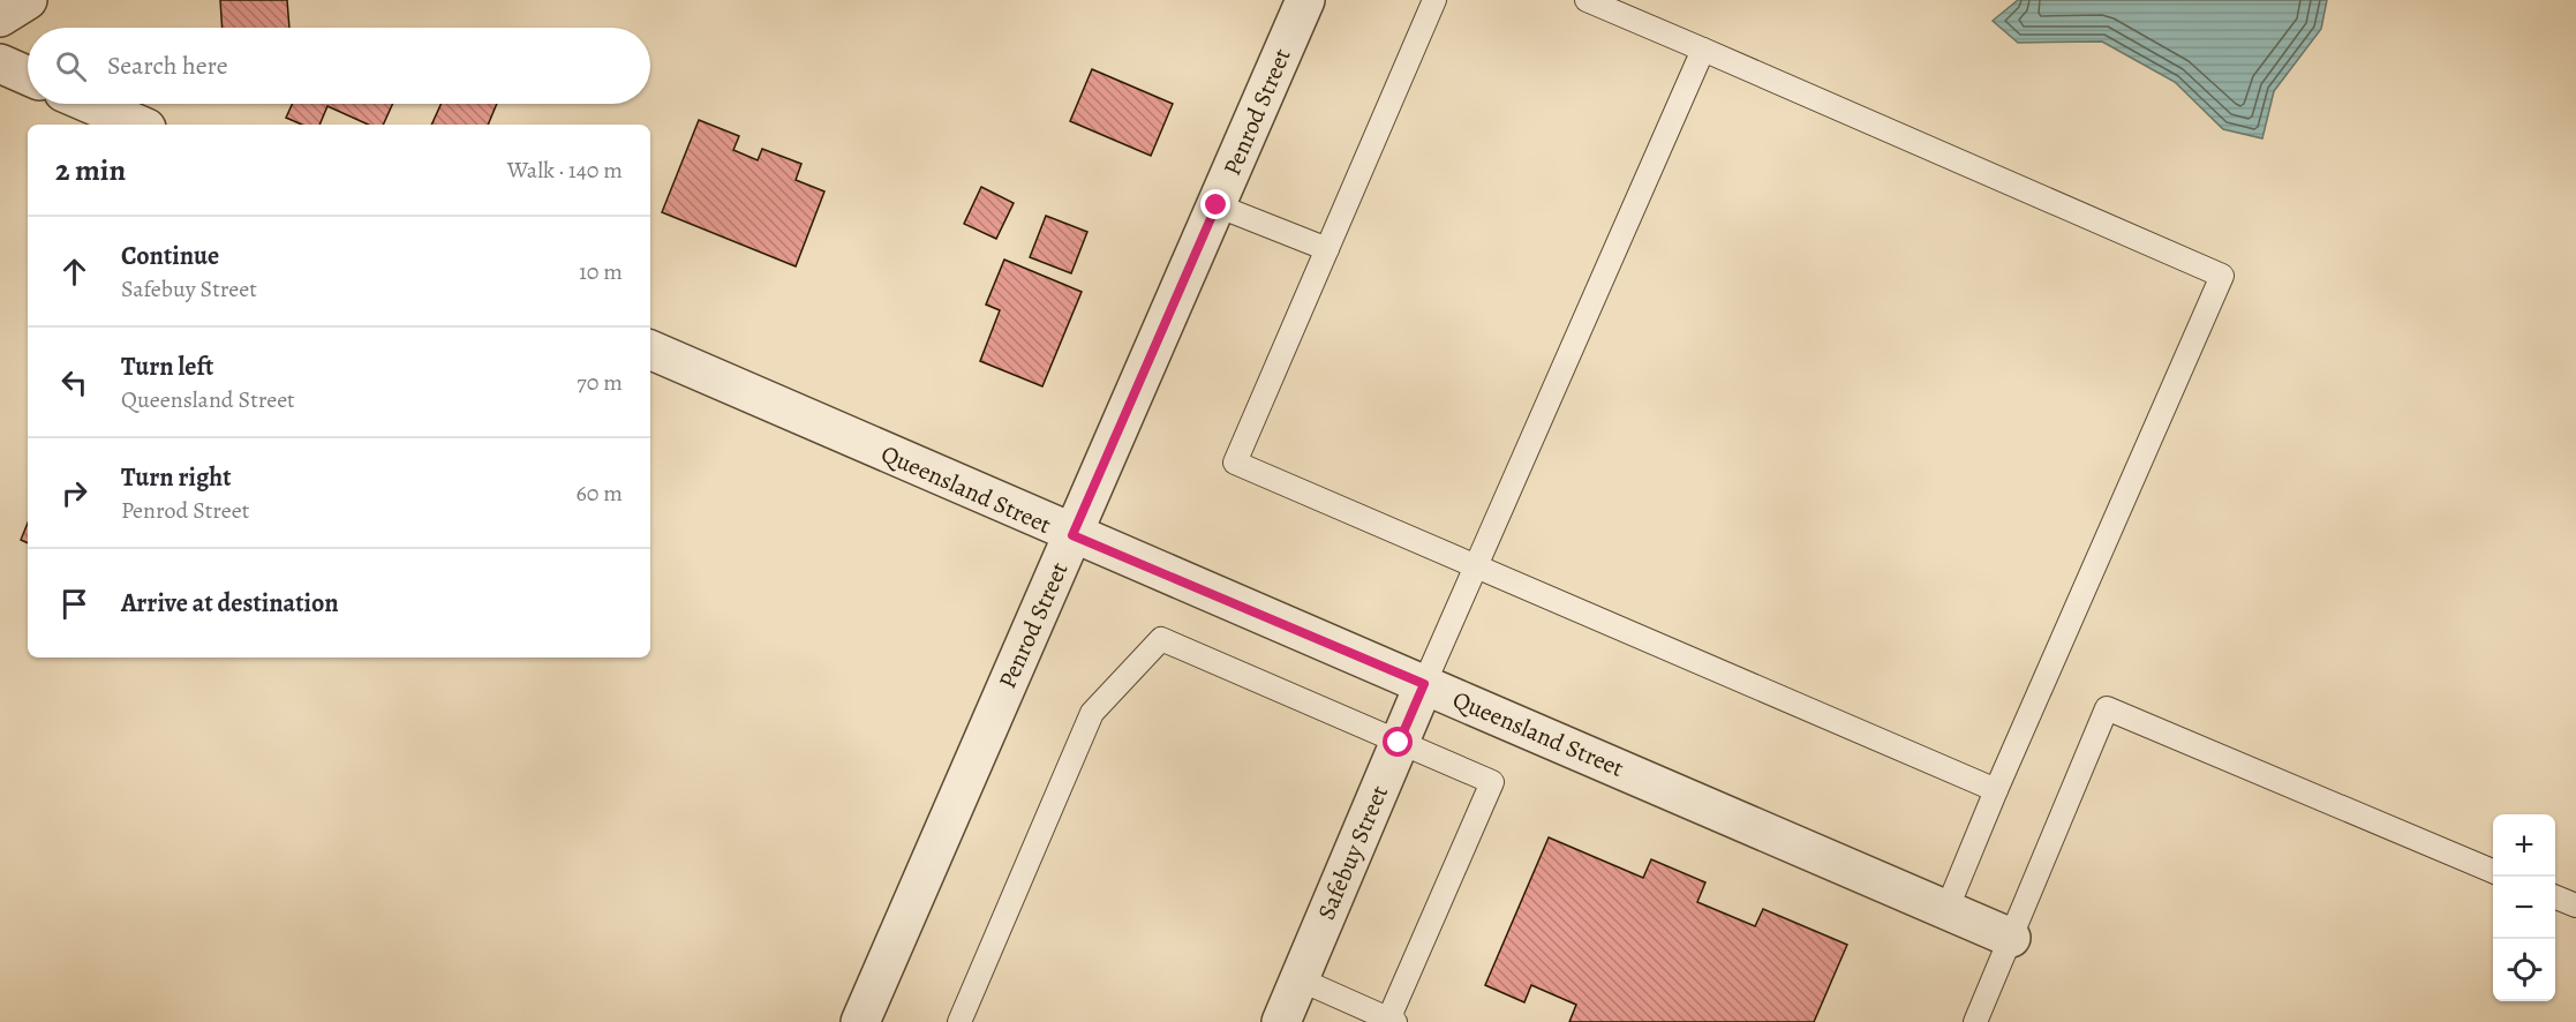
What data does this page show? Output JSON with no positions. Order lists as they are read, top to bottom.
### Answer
{
  "streets": {
    "street": ["Penrod Street", "Queensland Street", "Safebuy Street"]
  },
  "crossings": [
    ["Penrod Street", "Queensland Street"],
    ["Queensland Street", "Safebuy Street"]
  ],
  "page": {
    "search": "Search here",
    "heading": ["2 min", "Walk · 140 m"],
    "list": [
      ["Continue", "Safebuy Street", "10 m"],
      ["Turn left", "Queensland Street", "70 m"],
      ["Turn right", "Penrod Street", "60 m"],
      "Arrive at destination"
    ],
    "map_buttons": ["+", "−"]
  }
}
